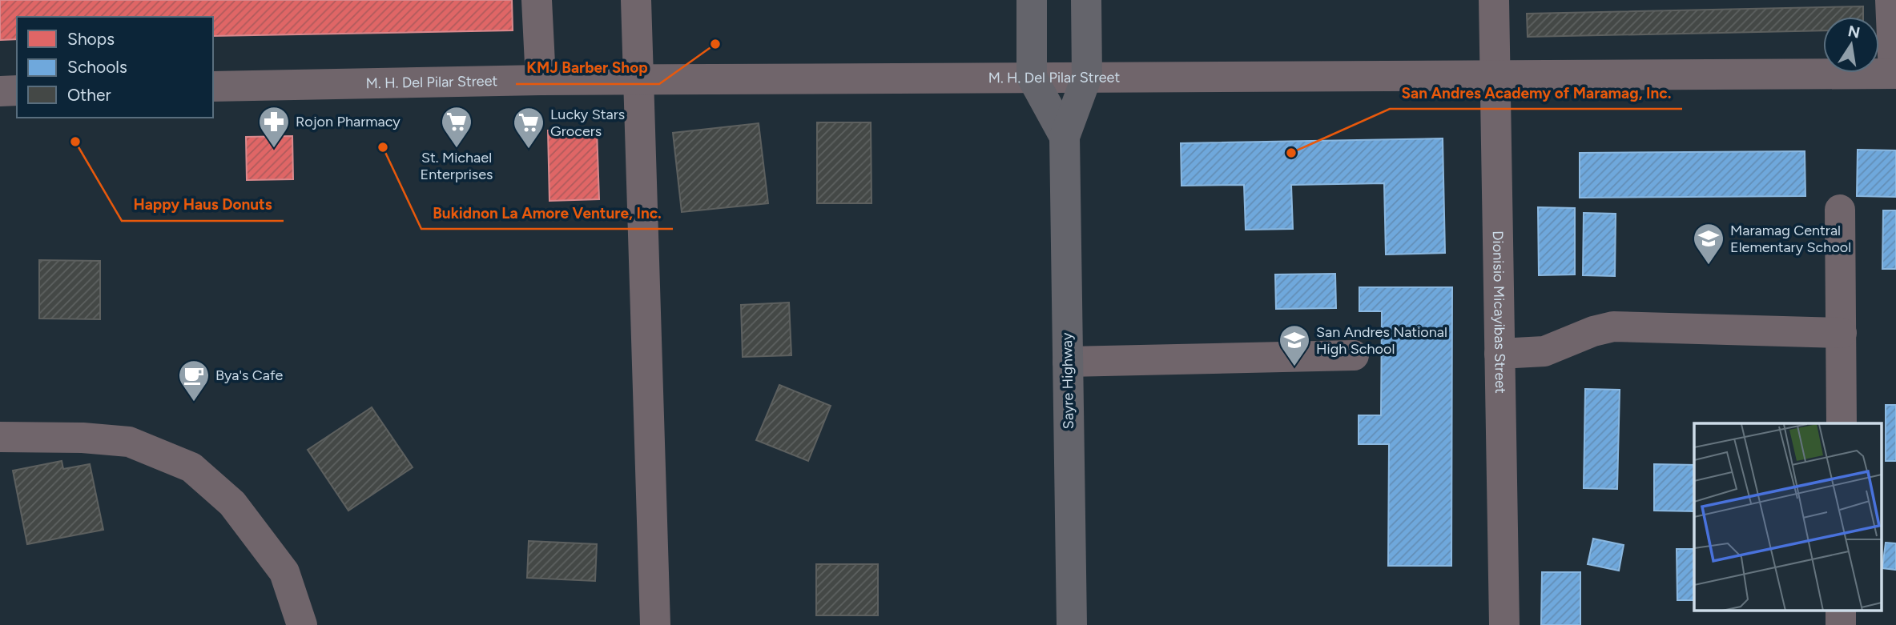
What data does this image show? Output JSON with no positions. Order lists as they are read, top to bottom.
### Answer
{
  "streets": {
    "highway": ["Sayre Highway"],
    "street": ["M. H. Del Pilar Street", "Dionisio Micayibas Street"]
  },
  "crossings": [
    ["M. H. Del Pilar Street", "Dionisio Micayibas Street"],
    ["M. H. Del Pilar Street", "Sayre Highway"]
  ],
  "places": {
    "other": [
      "KMJ Barber Shop",
      "Happy Haus Donuts",
      "Bukidnon La Amore Venture, Inc.",
      "San Andres Academy of Maramag, Inc."
    ],
    "pharmacy": ["Rojon Pharmacy"],
    "supermarket": ["St. Michael Enterprises", "Lucky Stars Grocers"],
    "school or university": ["Maramag Central Elementary School", "San Andres National High School"],
    "cafe": ["Bya's Cafe"]
  },
  "legend": ["Shops", "Schools", "Other"],
  "north": "top"
}
